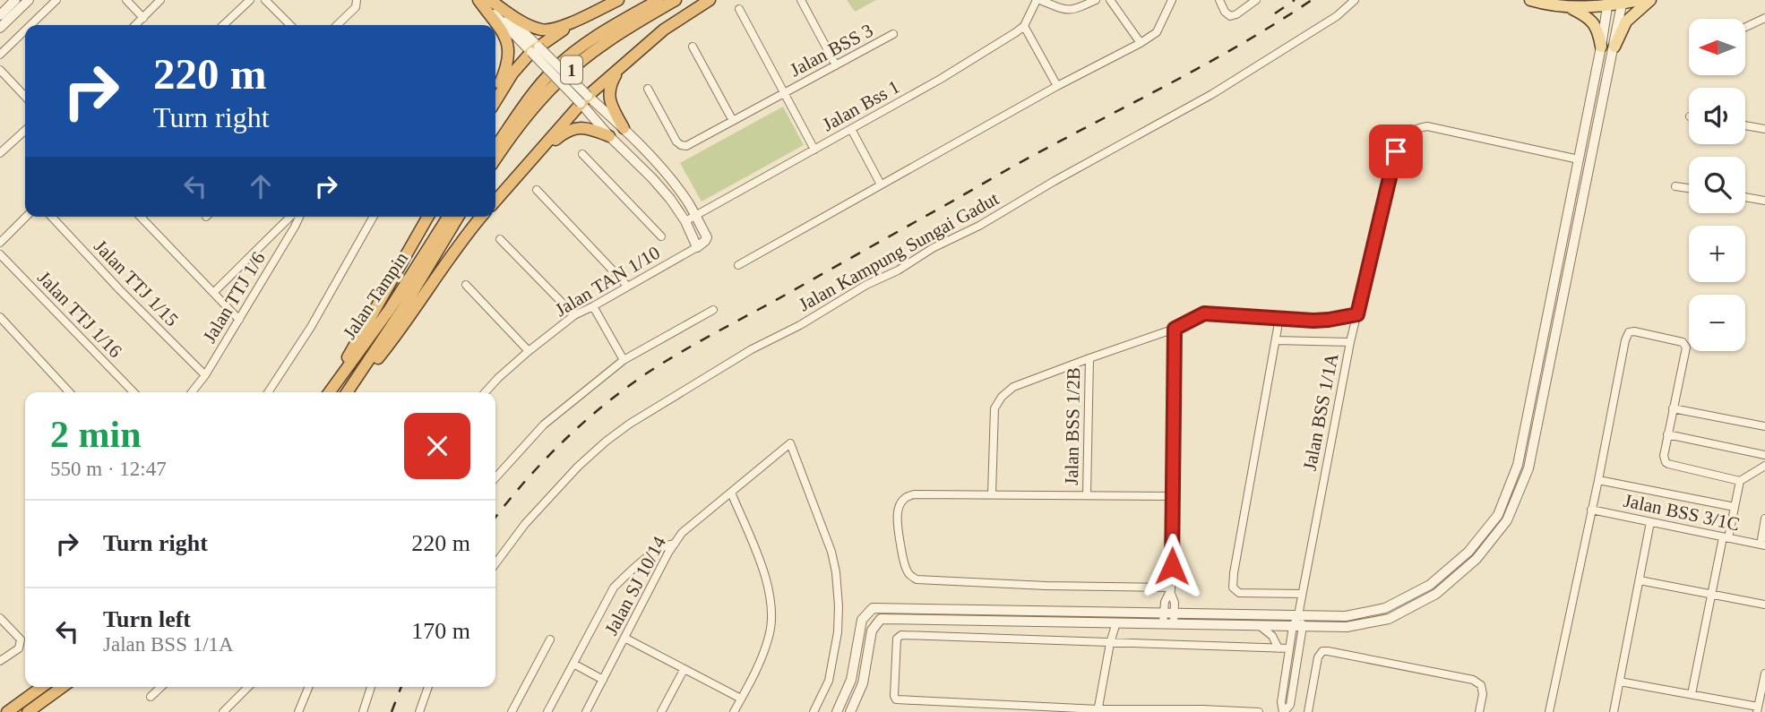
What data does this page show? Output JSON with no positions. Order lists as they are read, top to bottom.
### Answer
{
  "streets": {
    "highway": ["1", "Jalan Tampin"],
    "street": [
      "Jalan BSS 3",
      "Jalan Bss 1",
      "Jalan Kampung Sungai Gadut",
      "Jalan TAN 1/10",
      "Jalan TTJ 1/15",
      "Jalan TTJ 1/6",
      "Jalan TTJ 1/16",
      "Jalan BSS 1/1A",
      "Jalan BSS 1/2B",
      "Jalan BSS 3/1C",
      "Jalan SJ 10/14"
    ]
  },
  "crossings": [
    ["Jalan TTJ 1/15", "Jalan TTJ 1/6"]
  ],
  "north": "left",
  "page": {
    "map_buttons": ["+", "−"],
    "turn": ["220 m", "Turn right"],
    "heading": ["2 min", "550 m · 12:47"],
    "list": [
      {
        "name": "Turn right",
        "value": "220 m"
      },
      {
        "name": "Turn left",
        "note": "Jalan BSS 1/1A",
        "value": "170 m"
      }
    ]
  }
}
